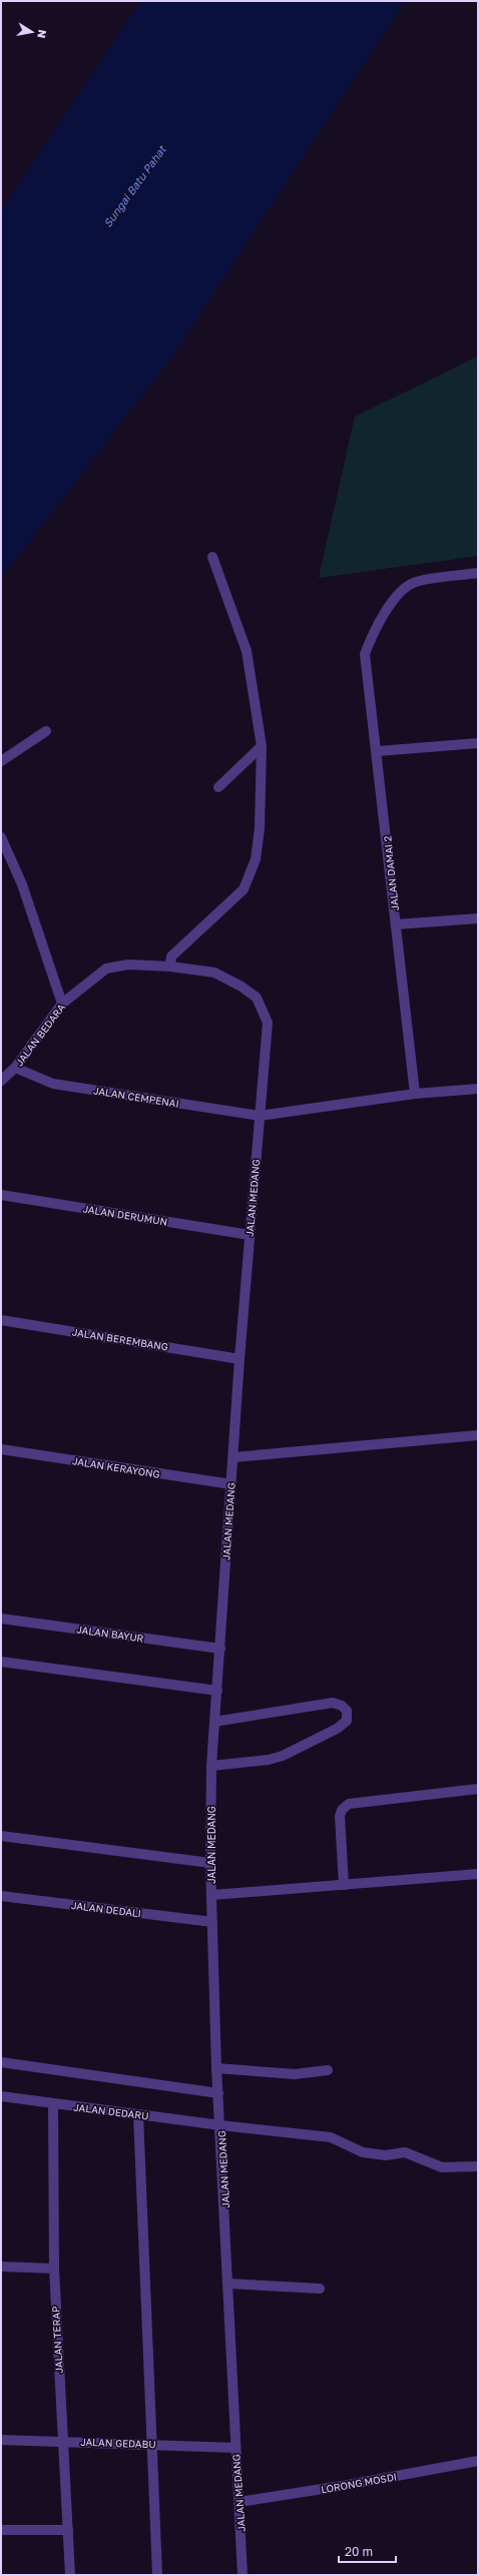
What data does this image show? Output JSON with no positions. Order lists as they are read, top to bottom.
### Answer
{
  "streets": {
    "street": [
      "JALAN DAMAI 2",
      "JALAN BEDARA",
      "JALAN CEMPENAI",
      "JALAN MEDANG",
      "JALAN DERUMUN",
      "JALAN BEREMBANG",
      "JALAN KERAYONG",
      "JALAN BAYUR",
      "JALAN DEDALI",
      "JALAN DEDARU",
      "JALAN TERAP",
      "JALAN GEDABU",
      "LORONG MOSDI"
    ]
  },
  "crossings": [
    ["JALAN DAMAI 2", "JALAN CEMPENAI"],
    ["JALAN BEDARA", "JALAN CEMPENAI"],
    ["JALAN BEDARA", "JALAN MEDANG"],
    ["JALAN CEMPENAI", "JALAN MEDANG"],
    ["JALAN MEDANG", "JALAN DERUMUN"],
    ["JALAN MEDANG", "JALAN BEREMBANG"],
    ["JALAN MEDANG", "JALAN KERAYONG"],
    ["JALAN MEDANG", "JALAN BAYUR"],
    ["JALAN MEDANG", "JALAN DEDALI"],
    ["JALAN MEDANG", "JALAN DEDARU"],
    ["JALAN MEDANG", "JALAN GEDABU"],
    ["JALAN MEDANG", "LORONG MOSDI"],
    ["JALAN DEDARU", "JALAN TERAP"],
    ["JALAN TERAP", "JALAN GEDABU"]
  ],
  "water": ["Sungai Batu Pahat"],
  "scale_bar": "20 m",
  "north": "right"
}
